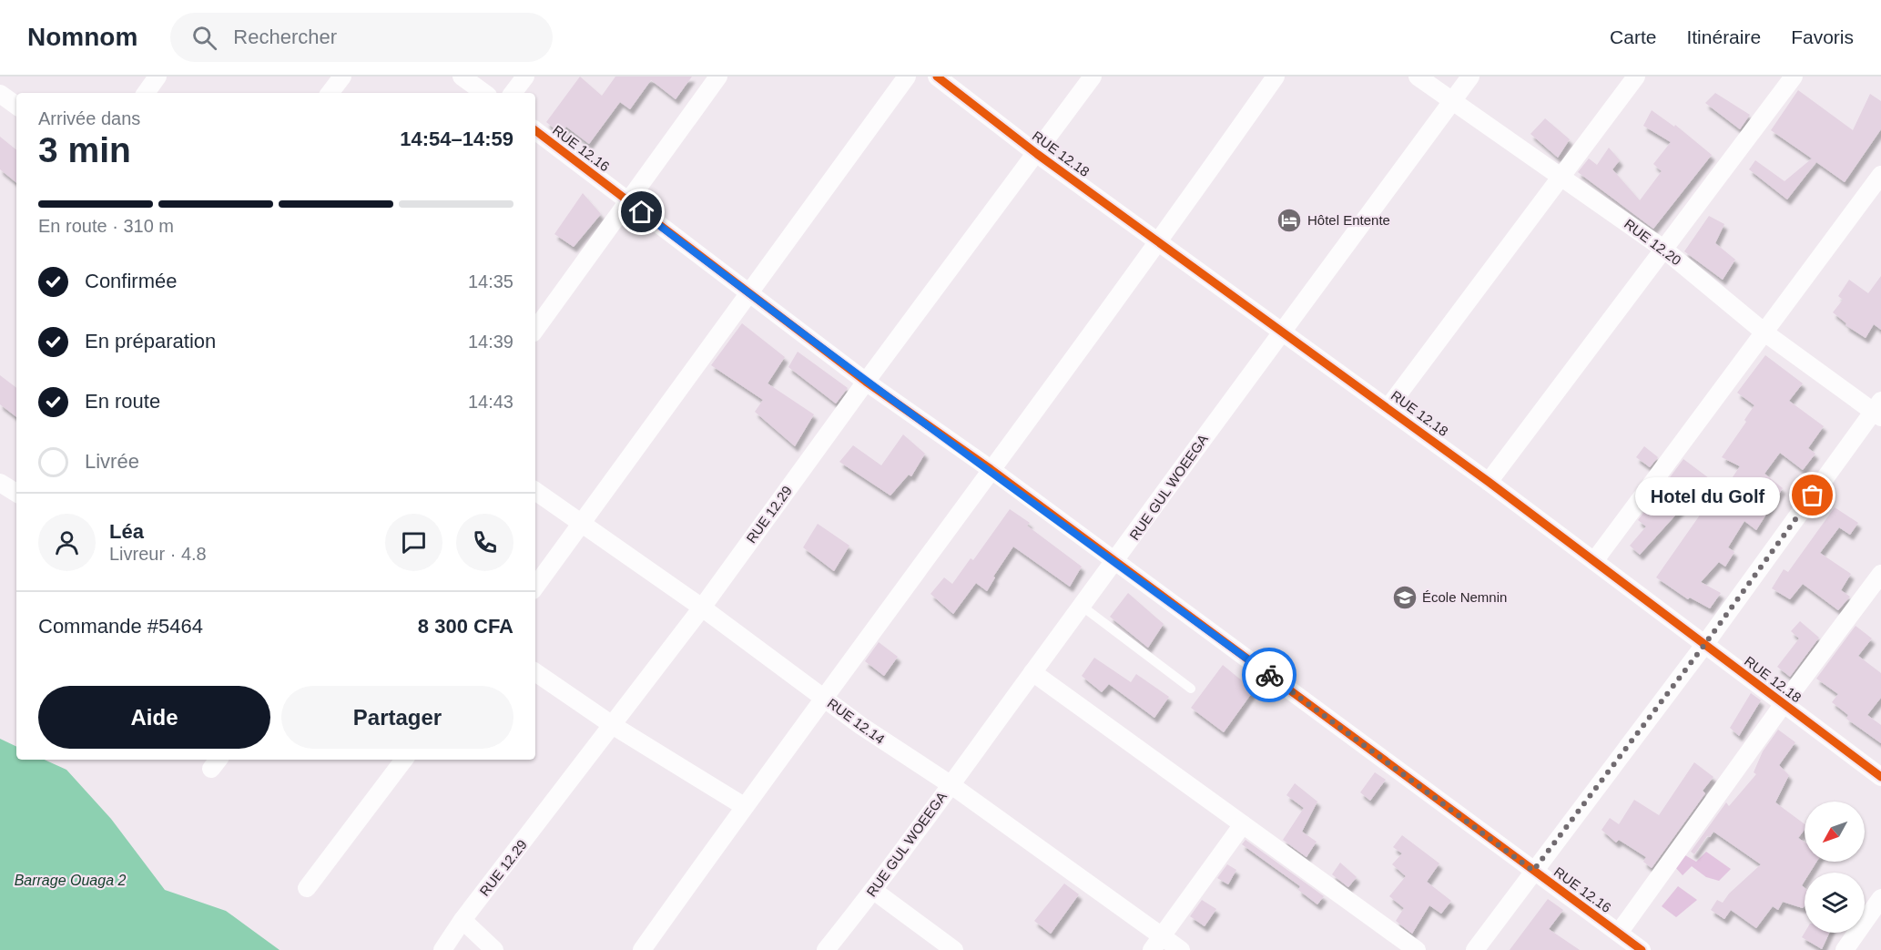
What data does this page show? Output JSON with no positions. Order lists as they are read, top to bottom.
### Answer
{
  "streets": {
    "street": [
      "RUE 12.16",
      "RUE 12.18",
      "RUE 12.20",
      "RUE GUL WOEEGA",
      "RUE 12.29",
      "RUE 12.14"
    ]
  },
  "crossings": [
    ["RUE 12.16", "RUE GUL WOEEGA"],
    ["RUE 12.16", "RUE 12.29"],
    ["RUE 12.18", "RUE GUL WOEEGA"],
    ["RUE 12.18", "RUE 12.29"],
    ["RUE 12.20", "RUE GUL WOEEGA"],
    ["RUE GUL WOEEGA", "RUE 12.14"],
    ["RUE 12.29", "RUE 12.14"]
  ],
  "water": ["Barrage Ouaga 2"],
  "places": {
    "hotel": ["Hôtel Entente"],
    "other": ["Hotel du Golf"],
    "school or university": ["École Nemnin"]
  },
  "north": "bottom left",
  "page": {
    "header": "Nomnom",
    "search": "Rechercher",
    "nav": ["Carte", "Itinéraire", "Favoris"],
    "heading": ["3 min", "Arrivée dans", "14:54–14:59"],
    "panel": [
      "Léa",
      "Livreur · 4.8",
      "Commande #5464",
      "8 300 CFA"
    ],
    "bar": "En route · 310 m",
    "list": [
      ["Confirmée", "14:35"],
      ["En préparation", "14:39"],
      ["En route", "14:43"],
      "Livrée"
    ],
    "bubble": "Hotel du Golf",
    "buttons": ["Aide", "Partager"]
  }
}
